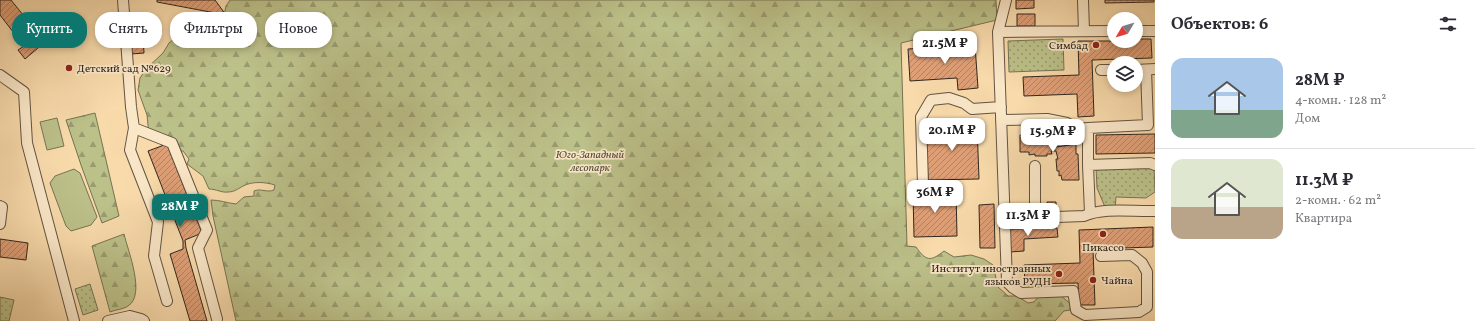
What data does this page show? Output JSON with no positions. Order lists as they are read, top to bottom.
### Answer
{
  "parks": ["Юго-Западный лесопарк"],
  "places": [
    "Симбад",
    "Детский сад №629",
    "Пикассо",
    "Институт иностранных языков РУДН",
    "Чайна"
  ],
  "north": "bottom left",
  "page": {
    "heading": "Объектов: 6",
    "chip": [
      "Купить",
      "Снять",
      "Фильтры",
      "Новое"
    ],
    "price": [
      "21.5M ₽",
      "20.1M ₽",
      "15.9M ₽",
      "36M ₽",
      "28M ₽",
      "11.3M ₽"
    ],
    "list": [
      {
        "name": "28M ₽",
        "note": "4-комн. · 128 m² · Дом"
      },
      {
        "name": "11.3M ₽",
        "note": "2-комн. · 62 m² · Квартира"
      }
    ]
  }
}
